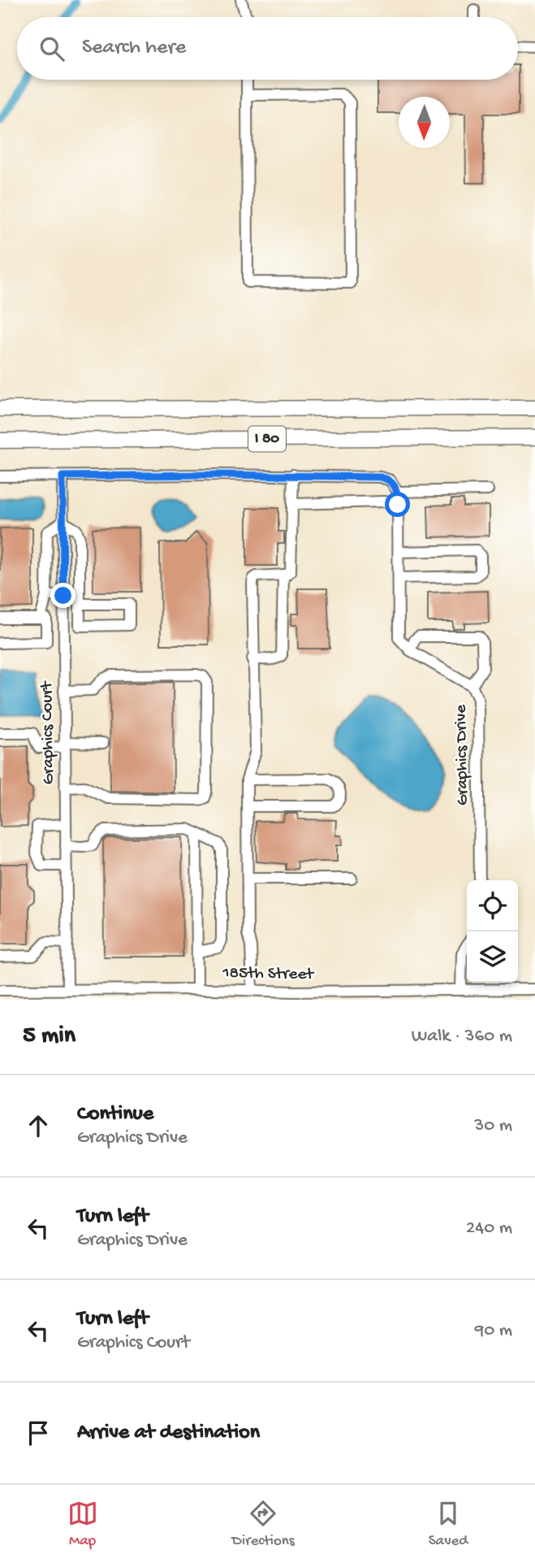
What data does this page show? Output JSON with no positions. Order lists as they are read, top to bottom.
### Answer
{
  "streets": {
    "highway": ["I 80"],
    "street": ["Graphics Court", "Graphics Drive", "185th Street"]
  },
  "crossings": [
    ["Graphics Court", "185th Street"]
  ],
  "north": "bottom",
  "page": {
    "search": "Search here",
    "heading": ["5 min", "Walk · 360 m"],
    "list": [
      ["Continue", "Graphics Drive", "30 m"],
      ["Turn left", "Graphics Drive", "240 m"],
      ["Turn left", "Graphics Court", "90 m"],
      "Arrive at destination"
    ],
    "nav": ["Map", "Directions", "Saved"]
  }
}
